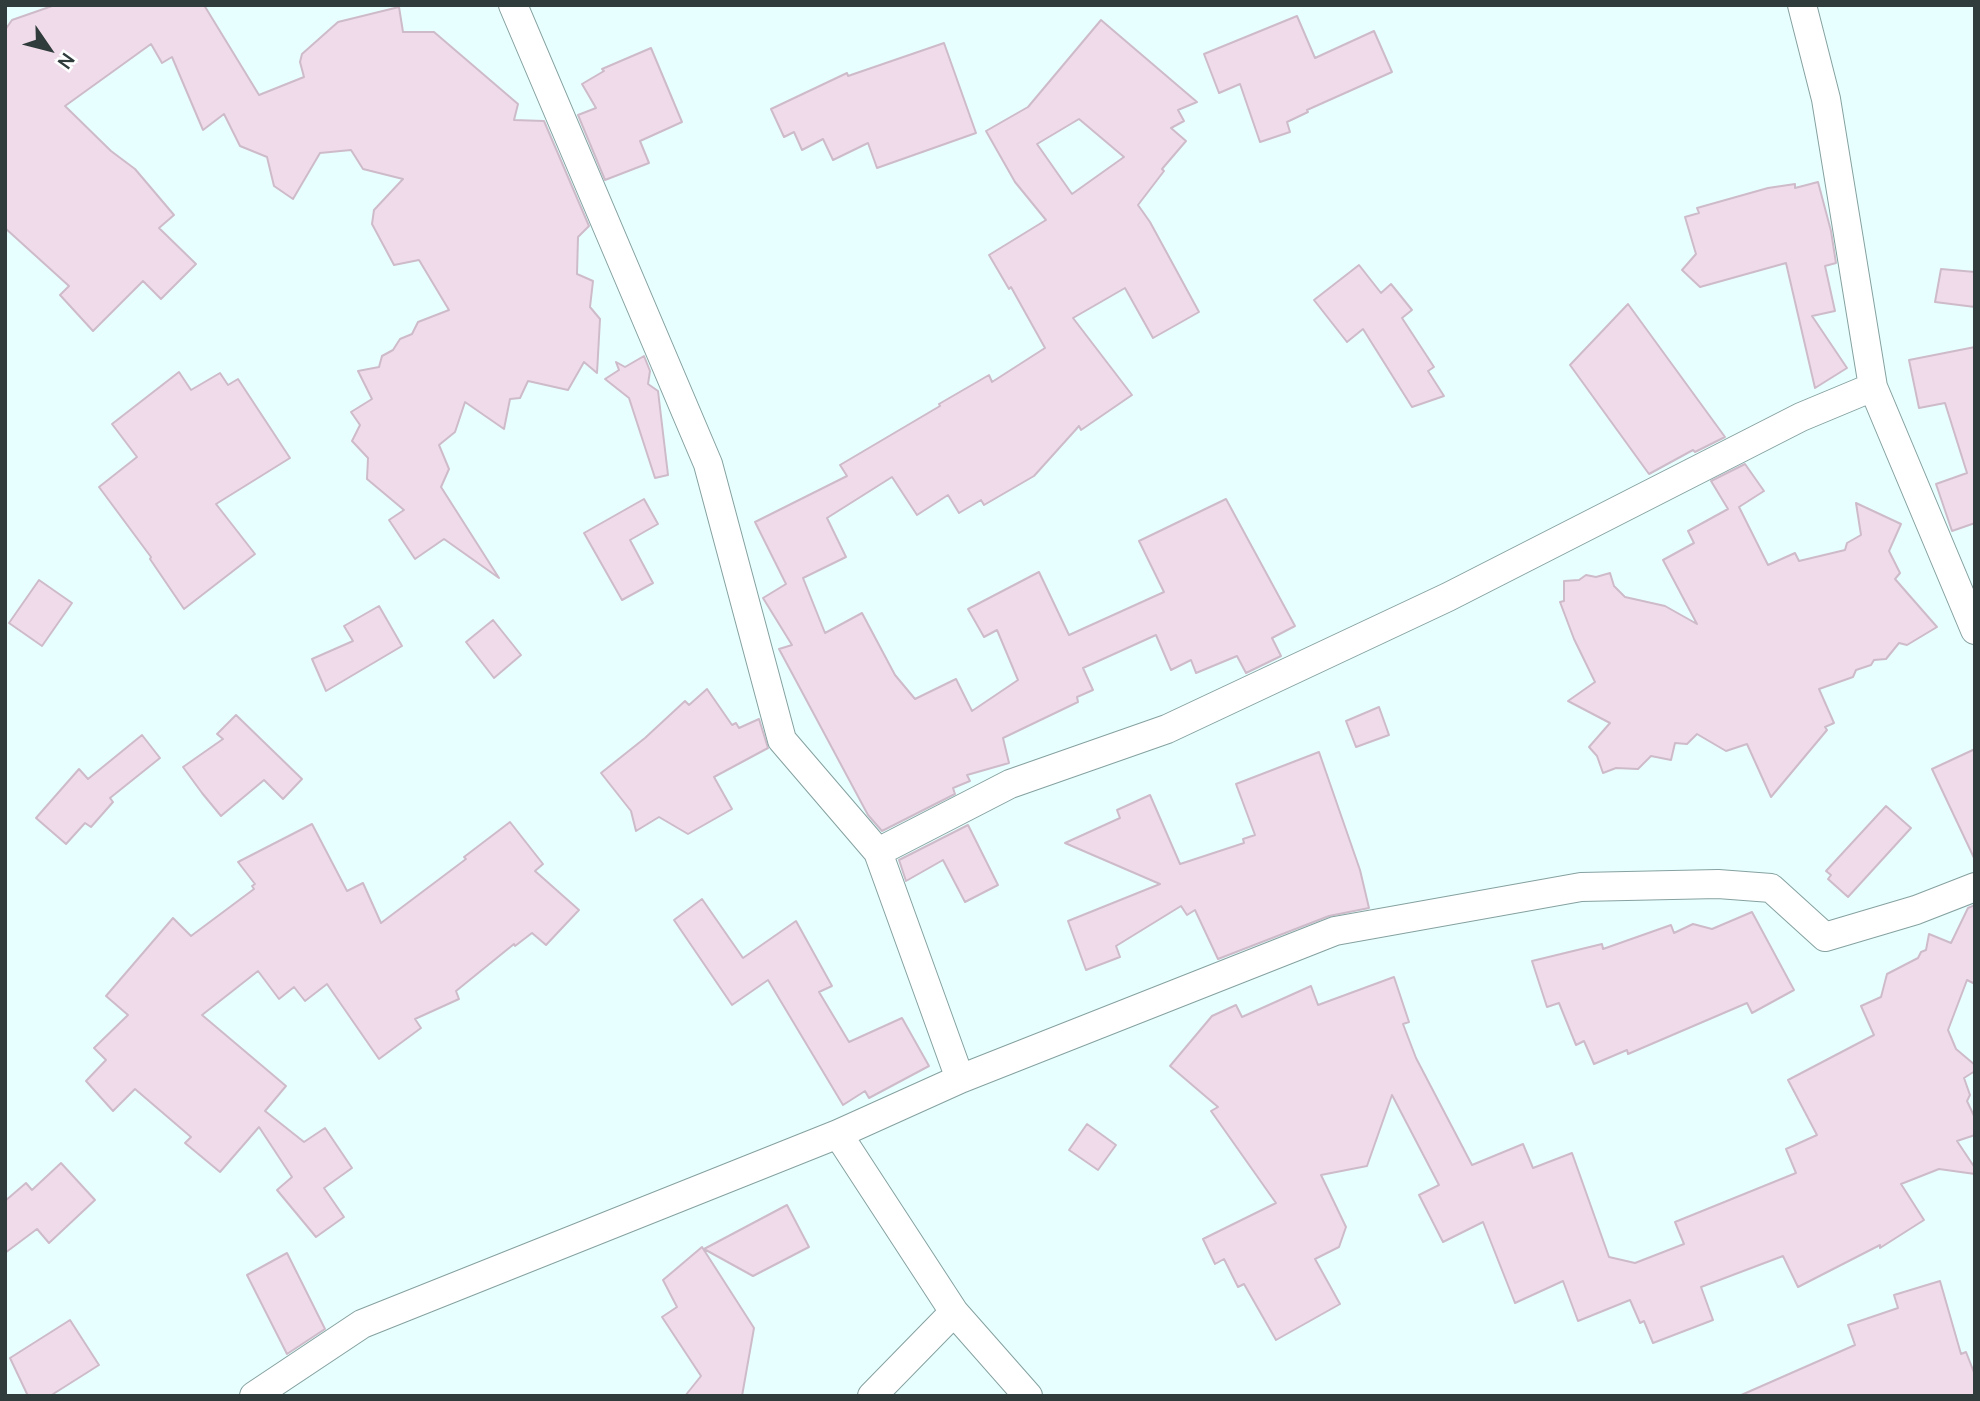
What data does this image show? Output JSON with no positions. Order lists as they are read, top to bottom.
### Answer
{
  "north": "bottom right"
}
